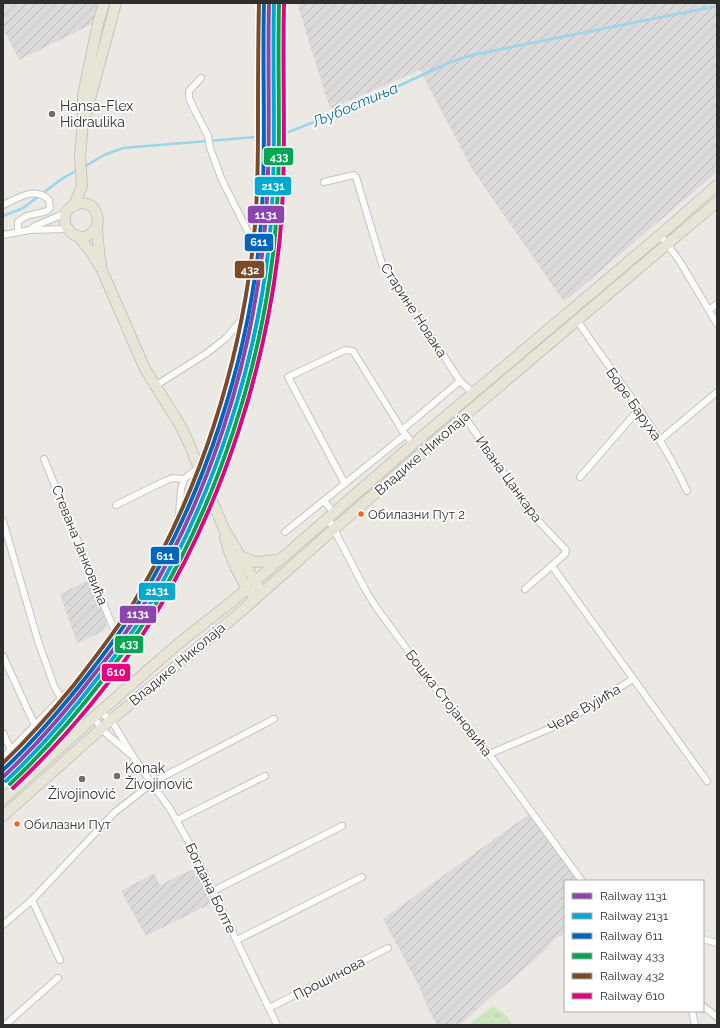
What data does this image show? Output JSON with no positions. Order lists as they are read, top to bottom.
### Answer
{
  "streets": {
    "main road": ["Владике Николаја"],
    "street": [
      "Старине Новака",
      "Боре Баруха",
      "Ивана Цанкара",
      "Стевана Јанковића",
      "Бошка Стојановића",
      "Чеде Вујића",
      "Богдана Болте",
      "Прошинова"
    ]
  },
  "crossings": [
    ["Старине Новака", "Владике Николаја"],
    ["Боре Баруха", "Владике Николаја"],
    ["Владике Николаја", "Ивана Цанкара"],
    ["Владике Николаја", "Бошка Стојановића"],
    ["Владике Николаја", "Богдана Болте"],
    ["Ивана Цанкара", "Чеде Вујића"],
    ["Бошка Стојановића", "Чеде Вујића"],
    ["Богдана Болте", "Прошинова"]
  ],
  "water": ["Љубостиња"],
  "places": [
    "Hansa-Flex Hidraulika",
    "Обилазни Пут 2",
    "Konak Živojinović",
    "Živojinović",
    "Обилазни Пут"
  ],
  "lines": [
    "rail line 1131",
    "rail line 2131",
    "rail line 611",
    "rail line 433",
    "rail line 432",
    "rail line 610"
  ],
  "legend": [
    "Railway 1131",
    "Railway 2131",
    "Railway 611",
    "Railway 433",
    "Railway 432",
    "Railway 610"
  ]
}
